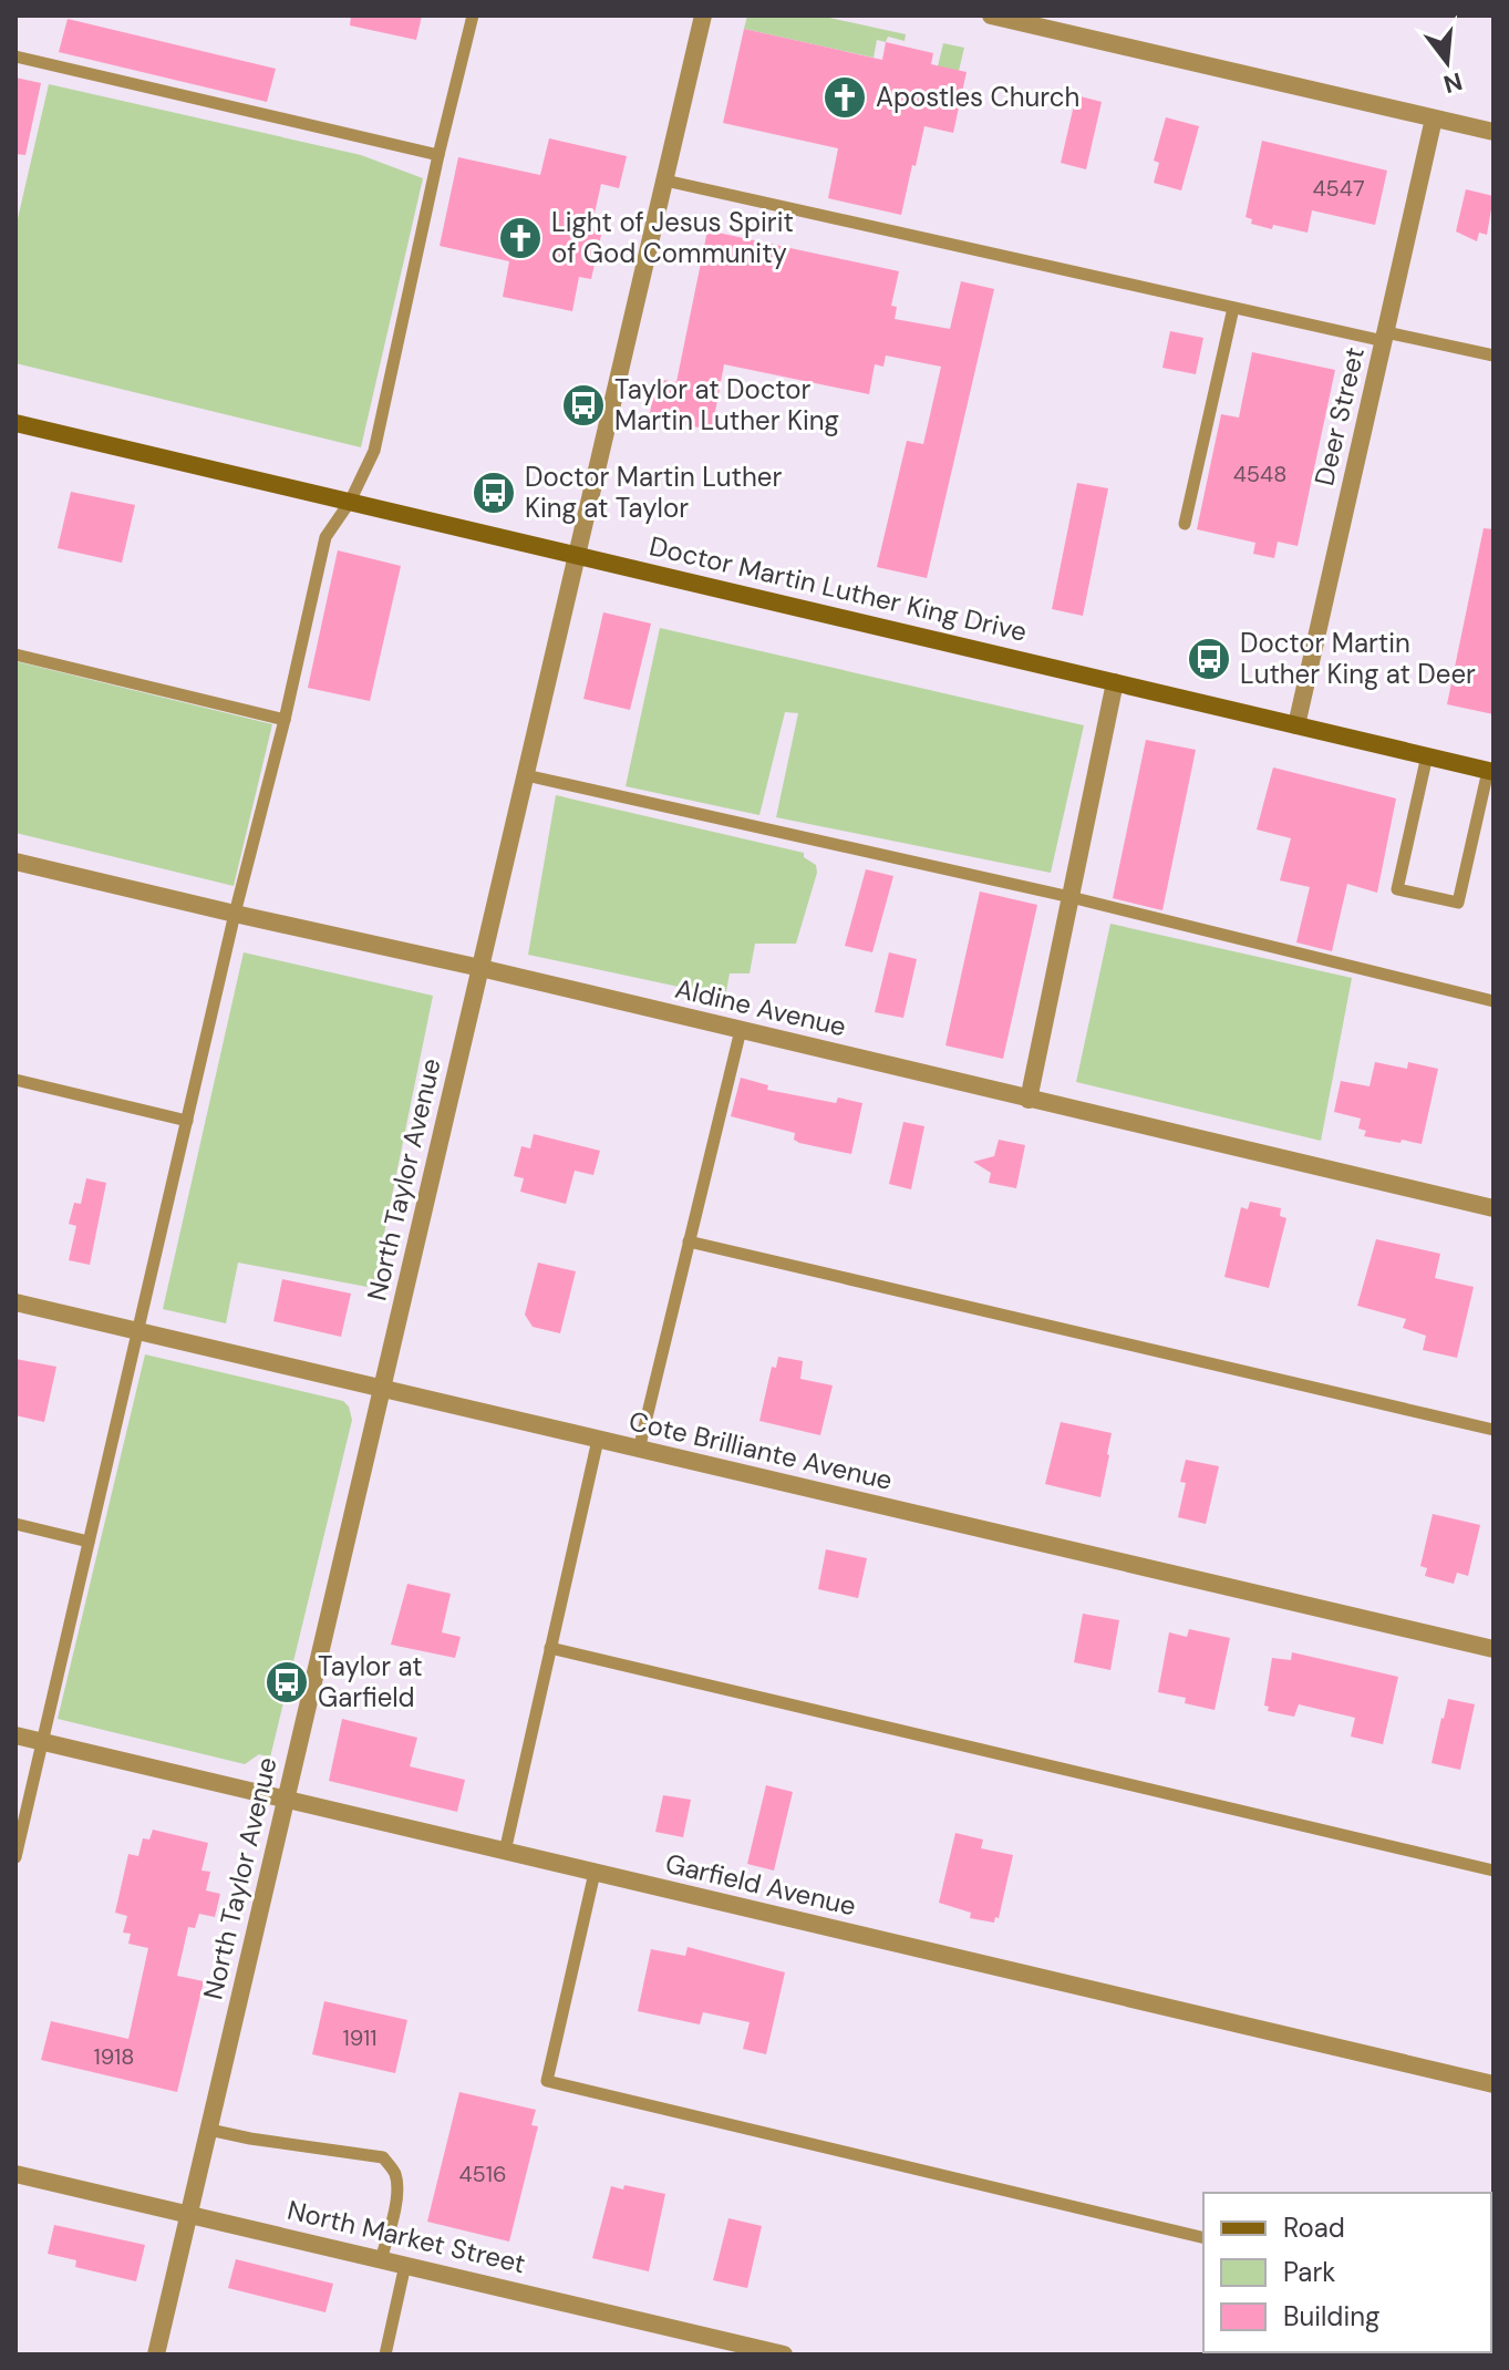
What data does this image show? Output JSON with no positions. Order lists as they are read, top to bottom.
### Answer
{
  "streets": {
    "main road": ["Doctor Martin Luther King Drive"],
    "street": [
      "Deer Street",
      "Aldine Avenue",
      "North Taylor Avenue",
      "Cote Brilliante Avenue",
      "Garfield Avenue",
      "North Market Street"
    ]
  },
  "crossings": [
    ["Deer Street", "Doctor Martin Luther King Drive"],
    ["Doctor Martin Luther King Drive", "North Taylor Avenue"],
    ["Aldine Avenue", "North Taylor Avenue"],
    ["North Taylor Avenue", "Cote Brilliante Avenue"],
    ["North Taylor Avenue", "Garfield Avenue"],
    ["North Taylor Avenue", "North Market Street"]
  ],
  "places": {
    "church": ["Apostles Church", "Light of Jesus Spirit of God Community"],
    "bus stop": [
      "Taylor at Doctor Martin Luther King",
      "Doctor Martin Luther King at Taylor",
      "Doctor Martin Luther King at Deer",
      "Taylor at Garfield"
    ]
  },
  "house_numbers": [
    "4547",
    "4548",
    "1911",
    "1918",
    "4516"
  ],
  "legend": ["Road", "Park", "Building"],
  "north": "bottom"
}
